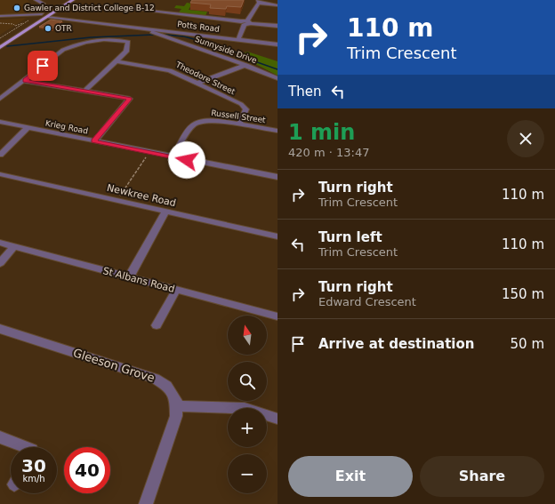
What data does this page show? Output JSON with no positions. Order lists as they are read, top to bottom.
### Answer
{
  "streets": {
    "street": [
      "Potts Road",
      "Sunnyside Drive",
      "Theodore Street",
      "Russell Street",
      "Krieg Road",
      "Newkree Road",
      "St Albans Road",
      "Gleeson Grove"
    ]
  },
  "crossings": [
    ["Potts Road", "Sunnyside Drive"],
    ["Theodore Street", "Russell Street"],
    ["Russell Street", "Krieg Road"]
  ],
  "places": ["Gawler and District College B-12", "OTR"],
  "north": "top",
  "page": {
    "turn": ["110 m", "Trim Crescent"],
    "then": "Then",
    "heading": ["1 min", "420 m · 13:47"],
    "list": [
      {
        "name": "Turn right",
        "note": "Trim Crescent",
        "value": "110 m"
      },
      {
        "name": "Turn left",
        "note": "Trim Crescent",
        "value": "110 m"
      },
      {
        "name": "Turn right",
        "note": "Edward Crescent",
        "value": "150 m"
      },
      {
        "name": "Arrive at destination",
        "value": "50 m"
      }
    ],
    "map_buttons": ["+", "−"],
    "speed": "30 km/h",
    "limit": "40",
    "buttons": ["Exit", "Share"]
  }
}
